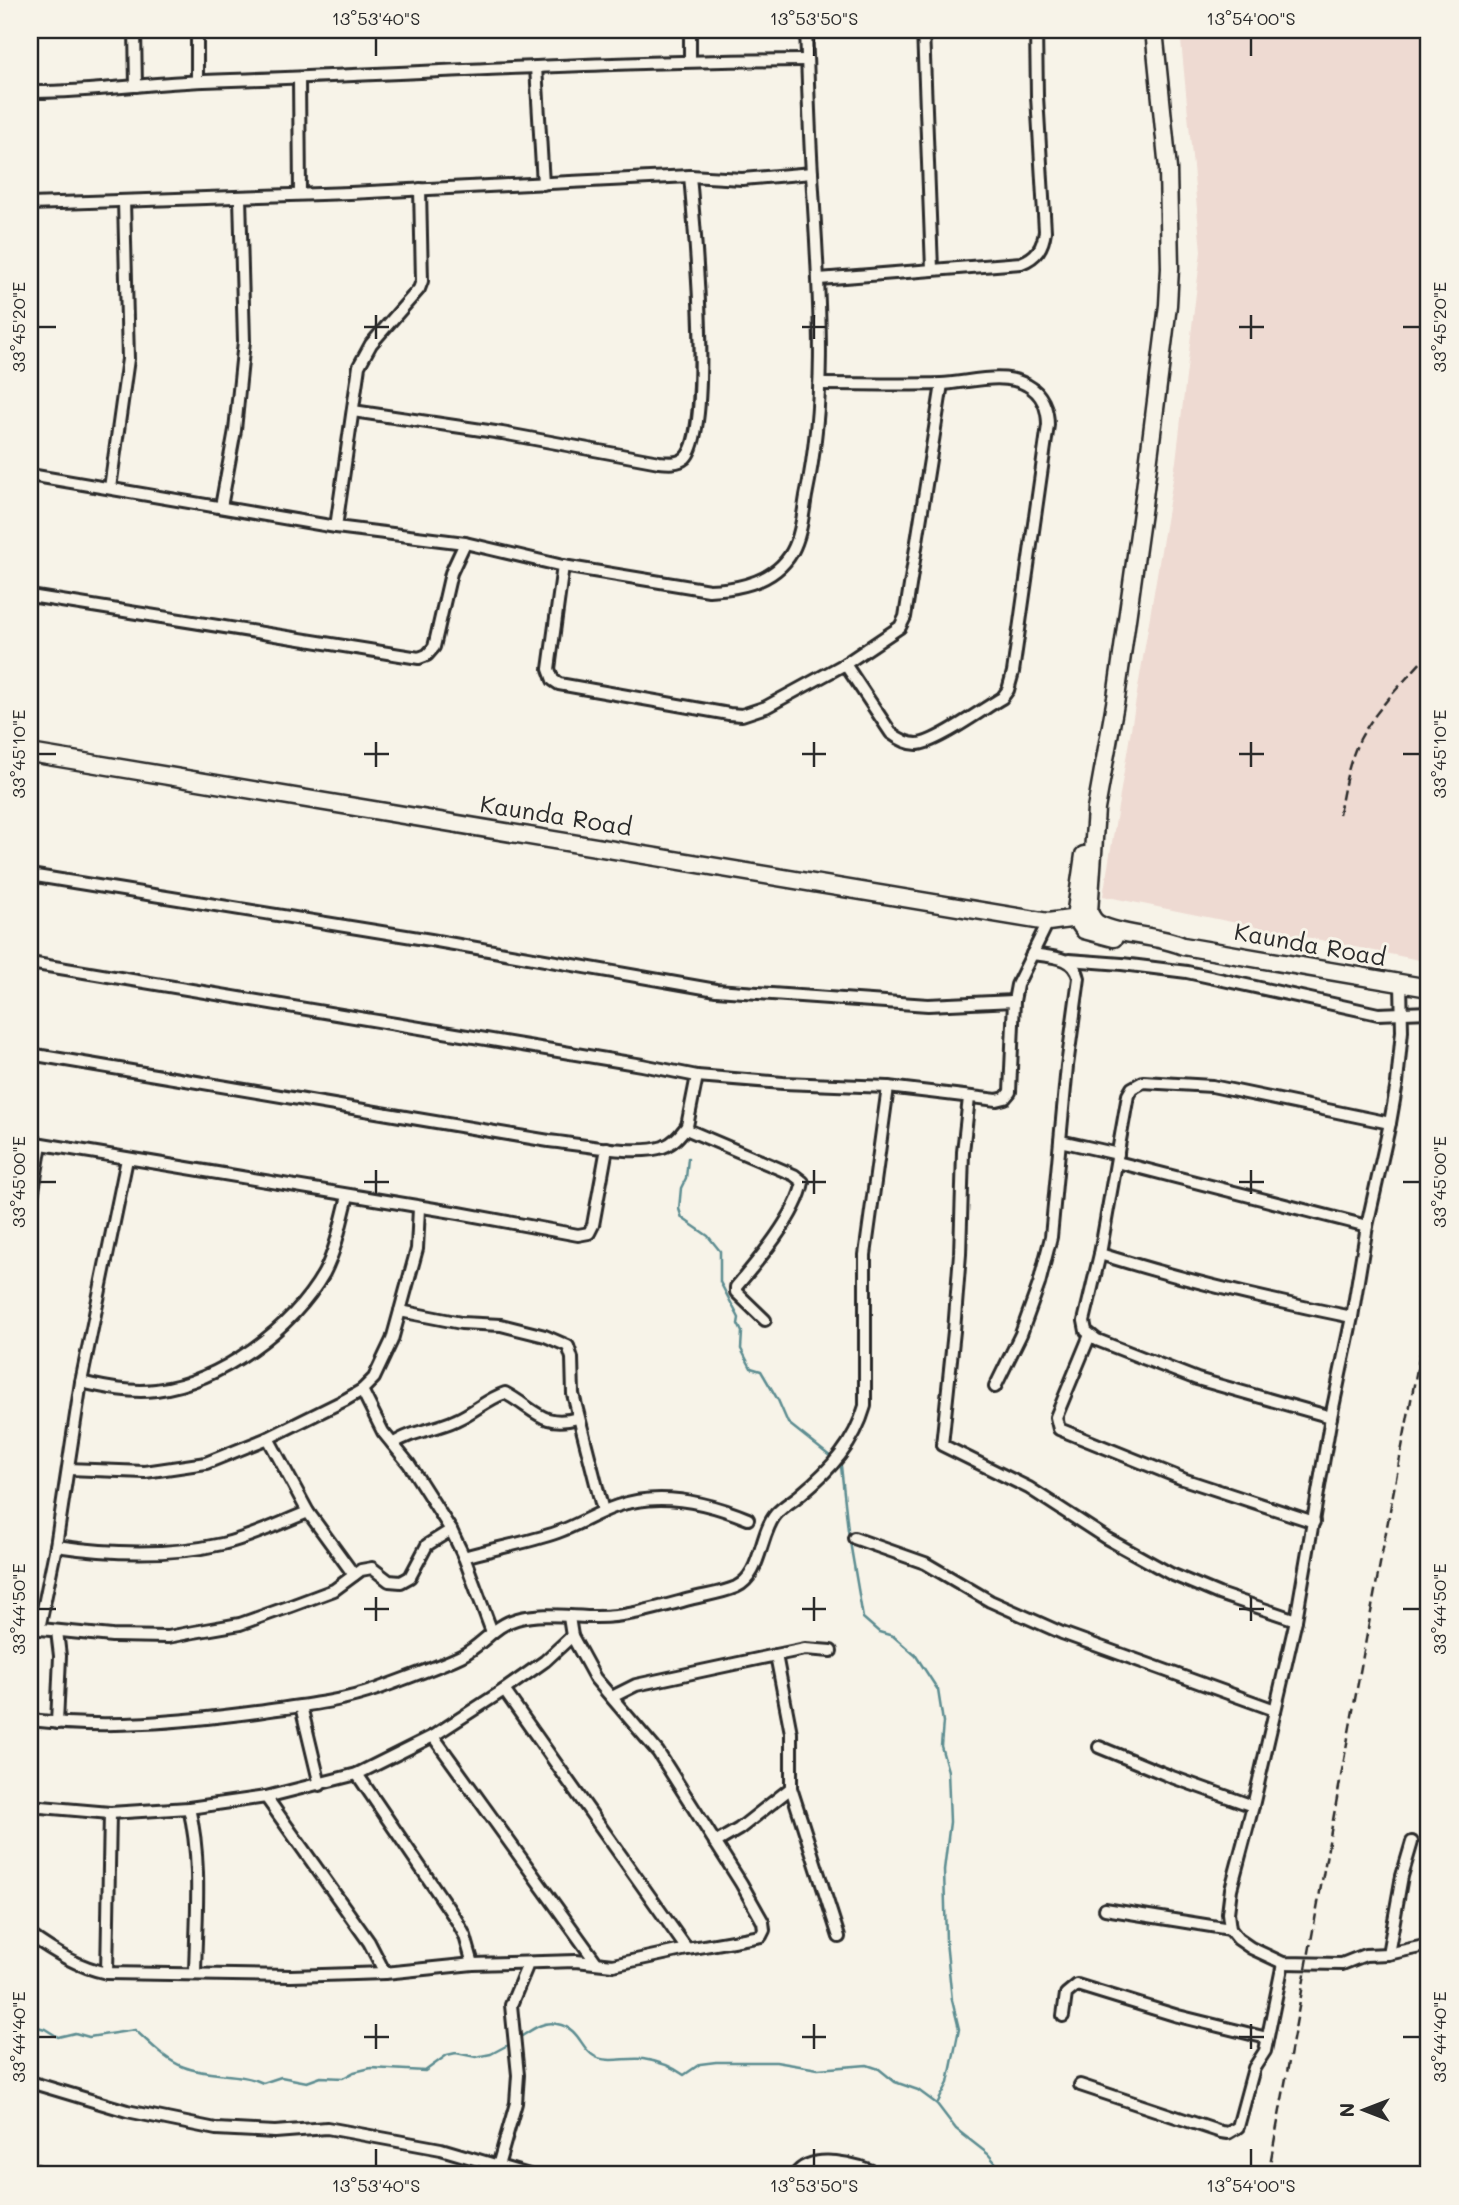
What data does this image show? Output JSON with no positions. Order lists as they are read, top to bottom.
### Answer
{
  "streets": {
    "main road": ["Kaunda Road"]
  },
  "north": "left",
  "coordinates": [
    "13°53'40\"S",
    "13°53'50\"S",
    "13°54'00\"S",
    "33°45'20\"E",
    "33°45'10\"E",
    "33°45'00\"E",
    "33°44'50\"E",
    "33°44'40\"E"
  ]
}
